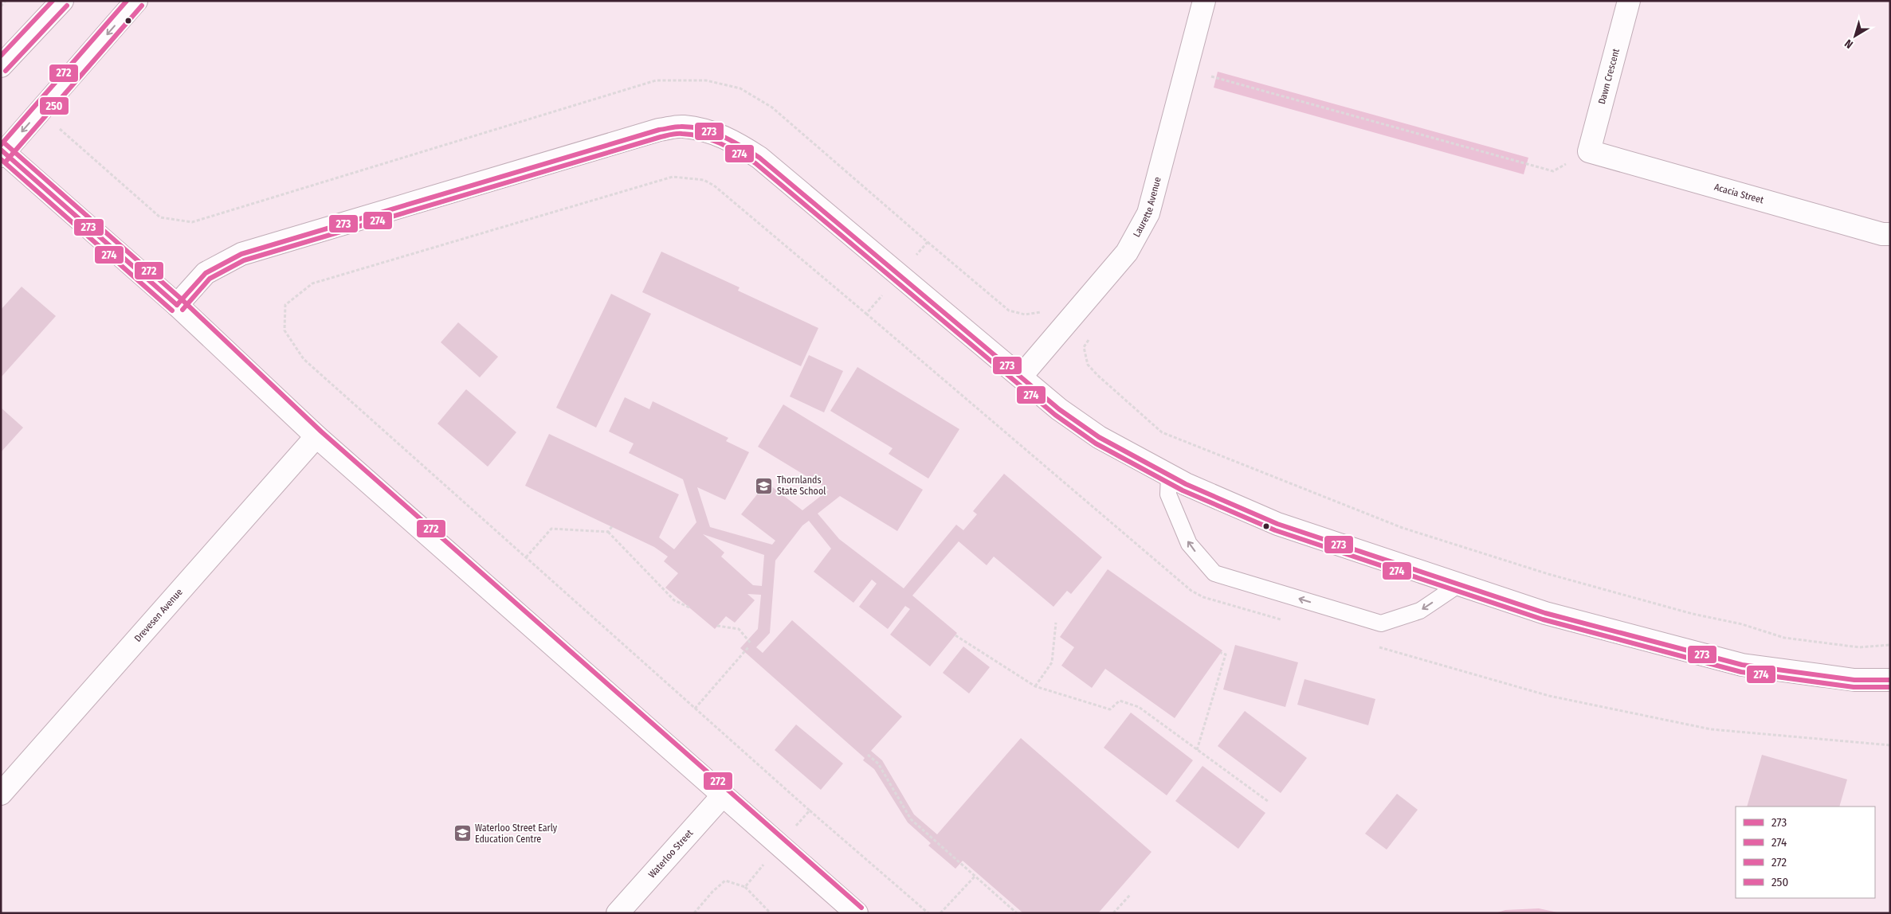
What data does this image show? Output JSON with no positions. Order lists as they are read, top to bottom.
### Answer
{
  "streets": {
    "main road": [
      "Dawn Crescent",
      "Acacia Street",
      "Laurette Avenue",
      "Drevesen Avenue",
      "Waterloo Street"
    ]
  },
  "crossings": [
    ["Dawn Crescent", "Acacia Street"]
  ],
  "places": {
    "school or university": ["Thornlands State School", "Waterloo Street Early Education Centre"]
  },
  "lines": [
    "transit line 272",
    "transit line 250",
    "transit line 273",
    "transit line 274"
  ],
  "legend": [
    "273",
    "274",
    "272",
    "250"
  ],
  "north": "bottom left"
}
